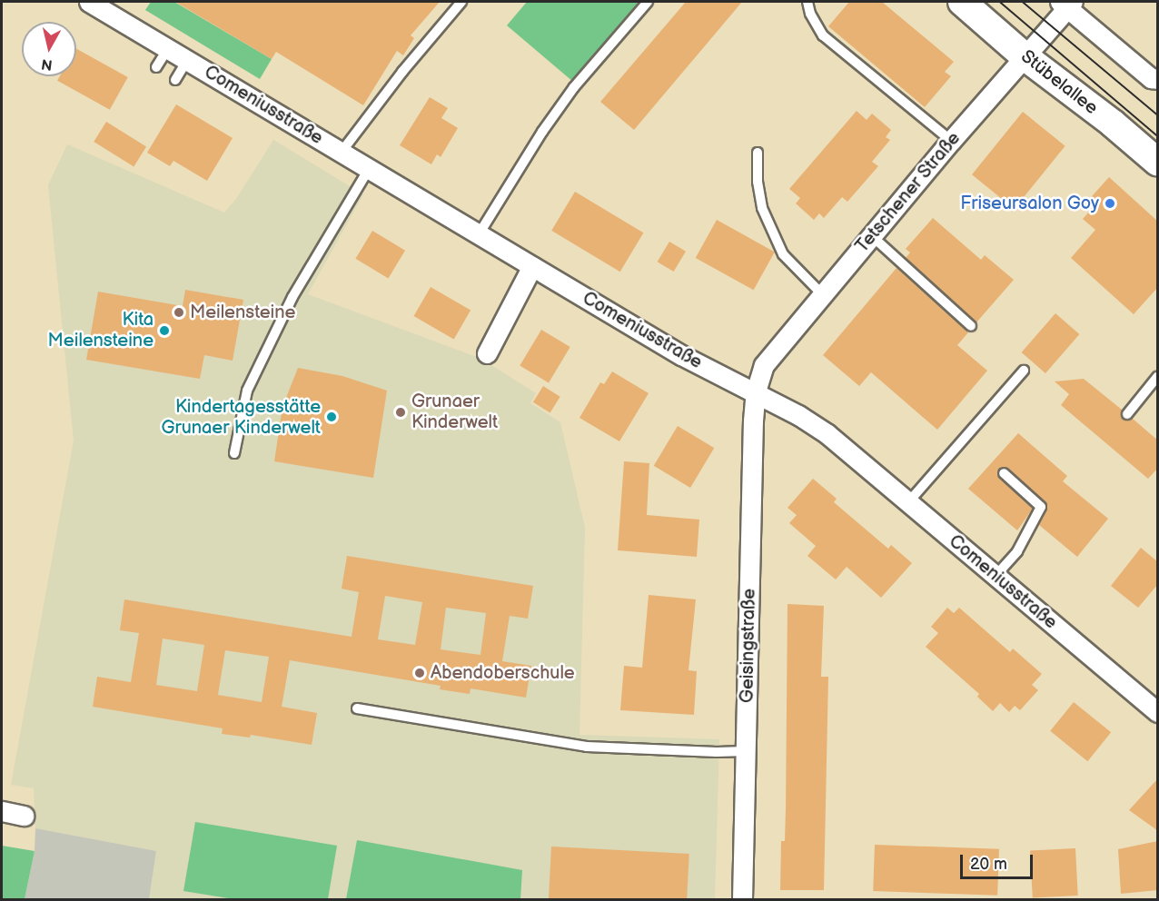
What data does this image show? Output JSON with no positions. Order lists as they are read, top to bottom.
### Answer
{
  "streets": {
    "street": [
      "Stübelallee",
      "Comeniusstraße",
      "Tetschener Straße",
      "Geisingstraße"
    ]
  },
  "crossings": [
    ["Stübelallee", "Tetschener Straße"],
    ["Comeniusstraße", "Tetschener Straße"],
    ["Comeniusstraße", "Geisingstraße"],
    ["Tetschener Straße", "Geisingstraße"]
  ],
  "places": [
    "Friseursalon Goy",
    "Meilensteine",
    "Kita Meilensteine",
    "Grunaer Kinderwelt",
    "Kindertagesstätte Grunaer Kinderwelt",
    "Abendoberschule"
  ],
  "scale_bar": "20 m",
  "north": "bottom"
}
